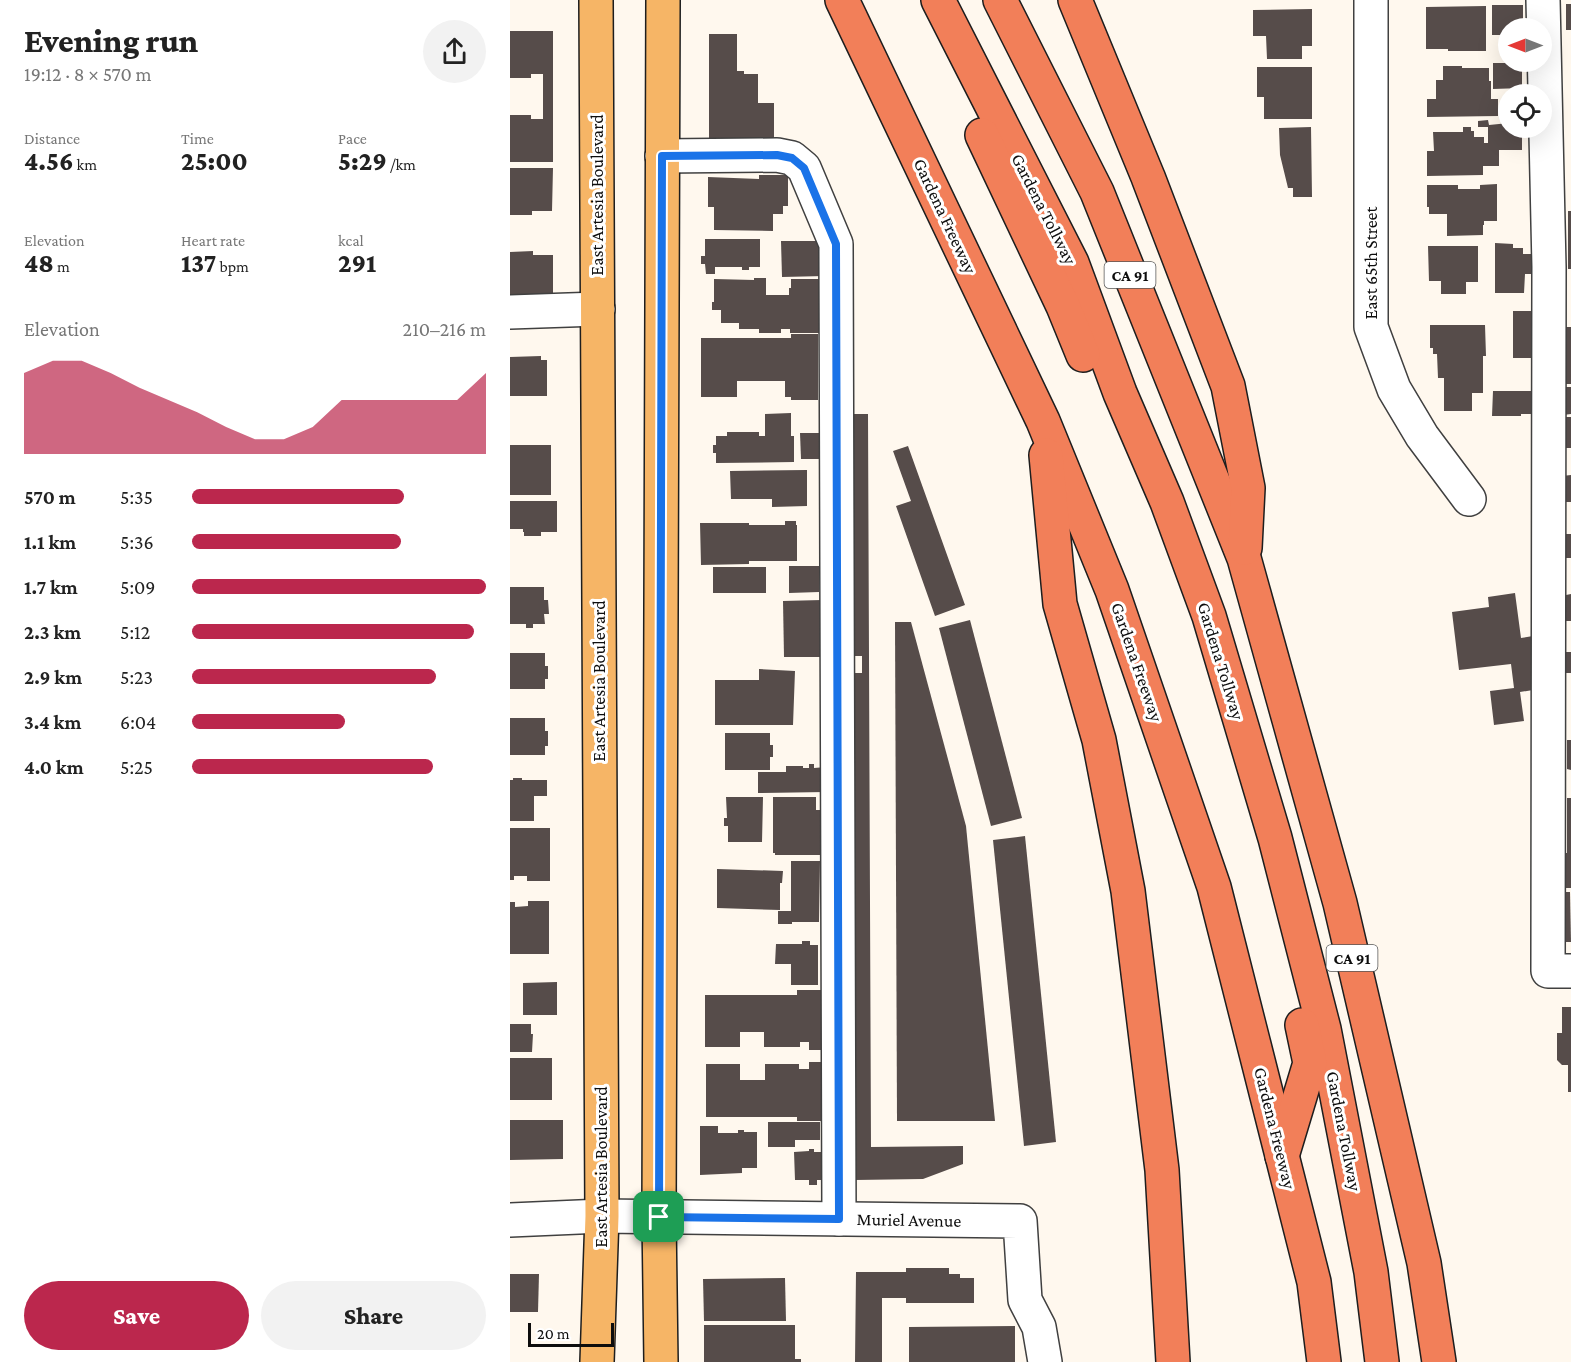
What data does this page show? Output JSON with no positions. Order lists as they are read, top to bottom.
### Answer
{
  "streets": {
    "highway": ["Gardena Tollway", "Gardena Freeway", "CA 91"],
    "main road": ["East Artesia Boulevard"],
    "street": ["East 65th Street", "Muriel Avenue"]
  },
  "crossings": [
    ["East Artesia Boulevard", "Muriel Avenue"],
    ["Gardena Tollway", "Gardena Freeway"]
  ],
  "scale_bar": "20 m",
  "north": "left",
  "page": {
    "heading": ["Evening run", "19:12 · 8 × 570 m"],
    "stats": [
      ["Distance", "4.56 km"],
      ["Time", "25:00"],
      ["Pace", "5:29 /km"],
      ["Elevation", "48 m"],
      ["Heart rate", "137 bpm"],
      ["kcal", "291"]
    ],
    "chart": ["Elevation", "210–216 m"],
    "list": [
      {
        "name": "570 m",
        "note": "5:35"
      },
      {
        "name": "1.1 km",
        "note": "5:36"
      },
      {
        "name": "1.7 km",
        "note": "5:09"
      },
      {
        "name": "2.3 km",
        "note": "5:12"
      },
      {
        "name": "2.9 km",
        "note": "5:23"
      },
      {
        "name": "3.4 km",
        "note": "6:04"
      },
      {
        "name": "4.0 km",
        "note": "5:25"
      }
    ],
    "buttons": ["Save", "Share"],
    "scale": "20 m"
  }
}
